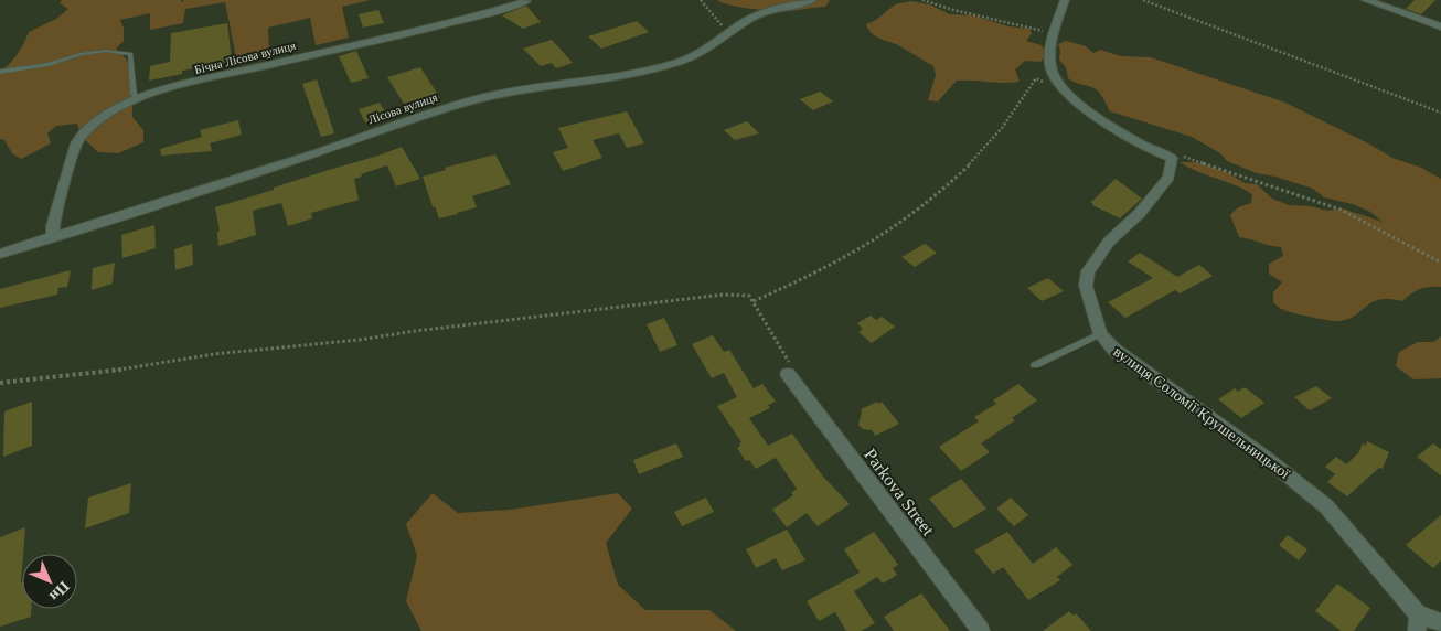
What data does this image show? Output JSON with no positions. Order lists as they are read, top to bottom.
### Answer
{
  "streets": {
    "street": [
      "Бічна Лісова вулиця",
      "Лісова вулиця",
      "вулиця Соломії Крушельницької",
      "Parkova Street"
    ]
  },
  "crossings": [
    ["Бічна Лісова вулиця", "Лісова вулиця"]
  ],
  "north": "bottom right"
}
